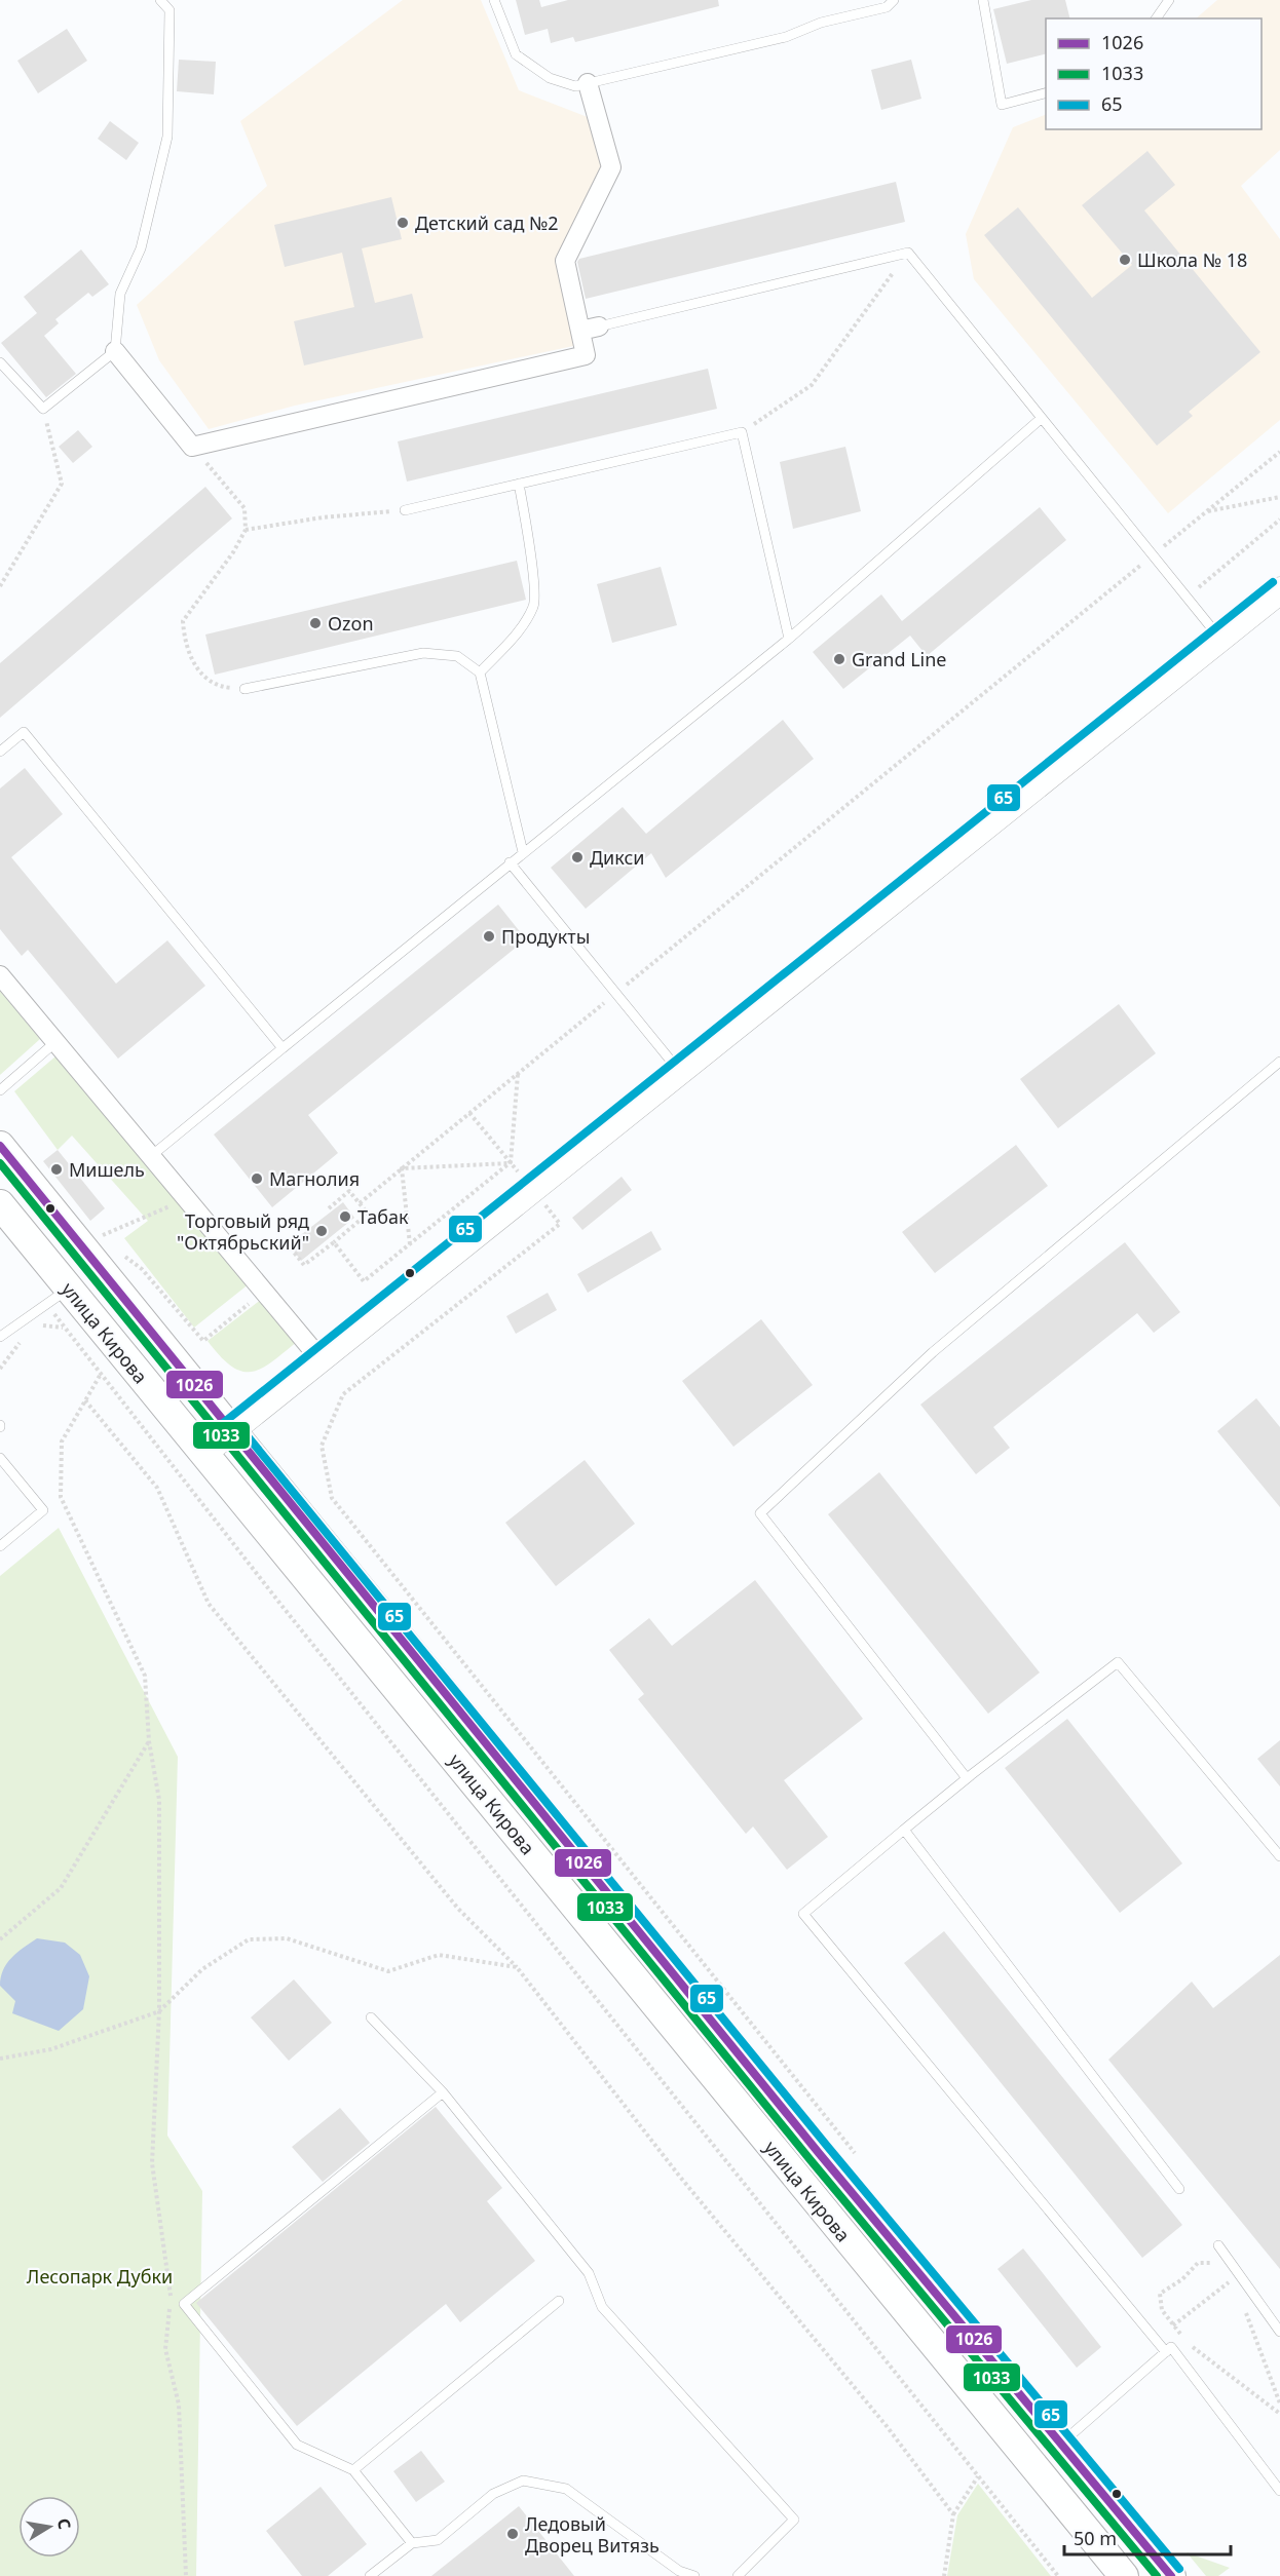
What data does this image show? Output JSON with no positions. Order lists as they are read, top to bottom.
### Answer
{
  "streets": {
    "main road": ["улица Кирова"]
  },
  "parks": ["Лесопарк Дубки"],
  "places": [
    "Детский сад №2",
    "Школа № 18",
    "Ozon",
    "Grand Line",
    "Дикси",
    "Продукты",
    "Мишель",
    "Магнолия",
    "Табак",
    "Торговый ряд \"Октябрьский\"",
    "Ледовый Дворец Витязь"
  ],
  "lines": ["transit line 65", "transit line 1026", "transit line 1033"],
  "legend": ["1026", "1033", "65"],
  "scale_bar": "50 m",
  "north": "right"
}
